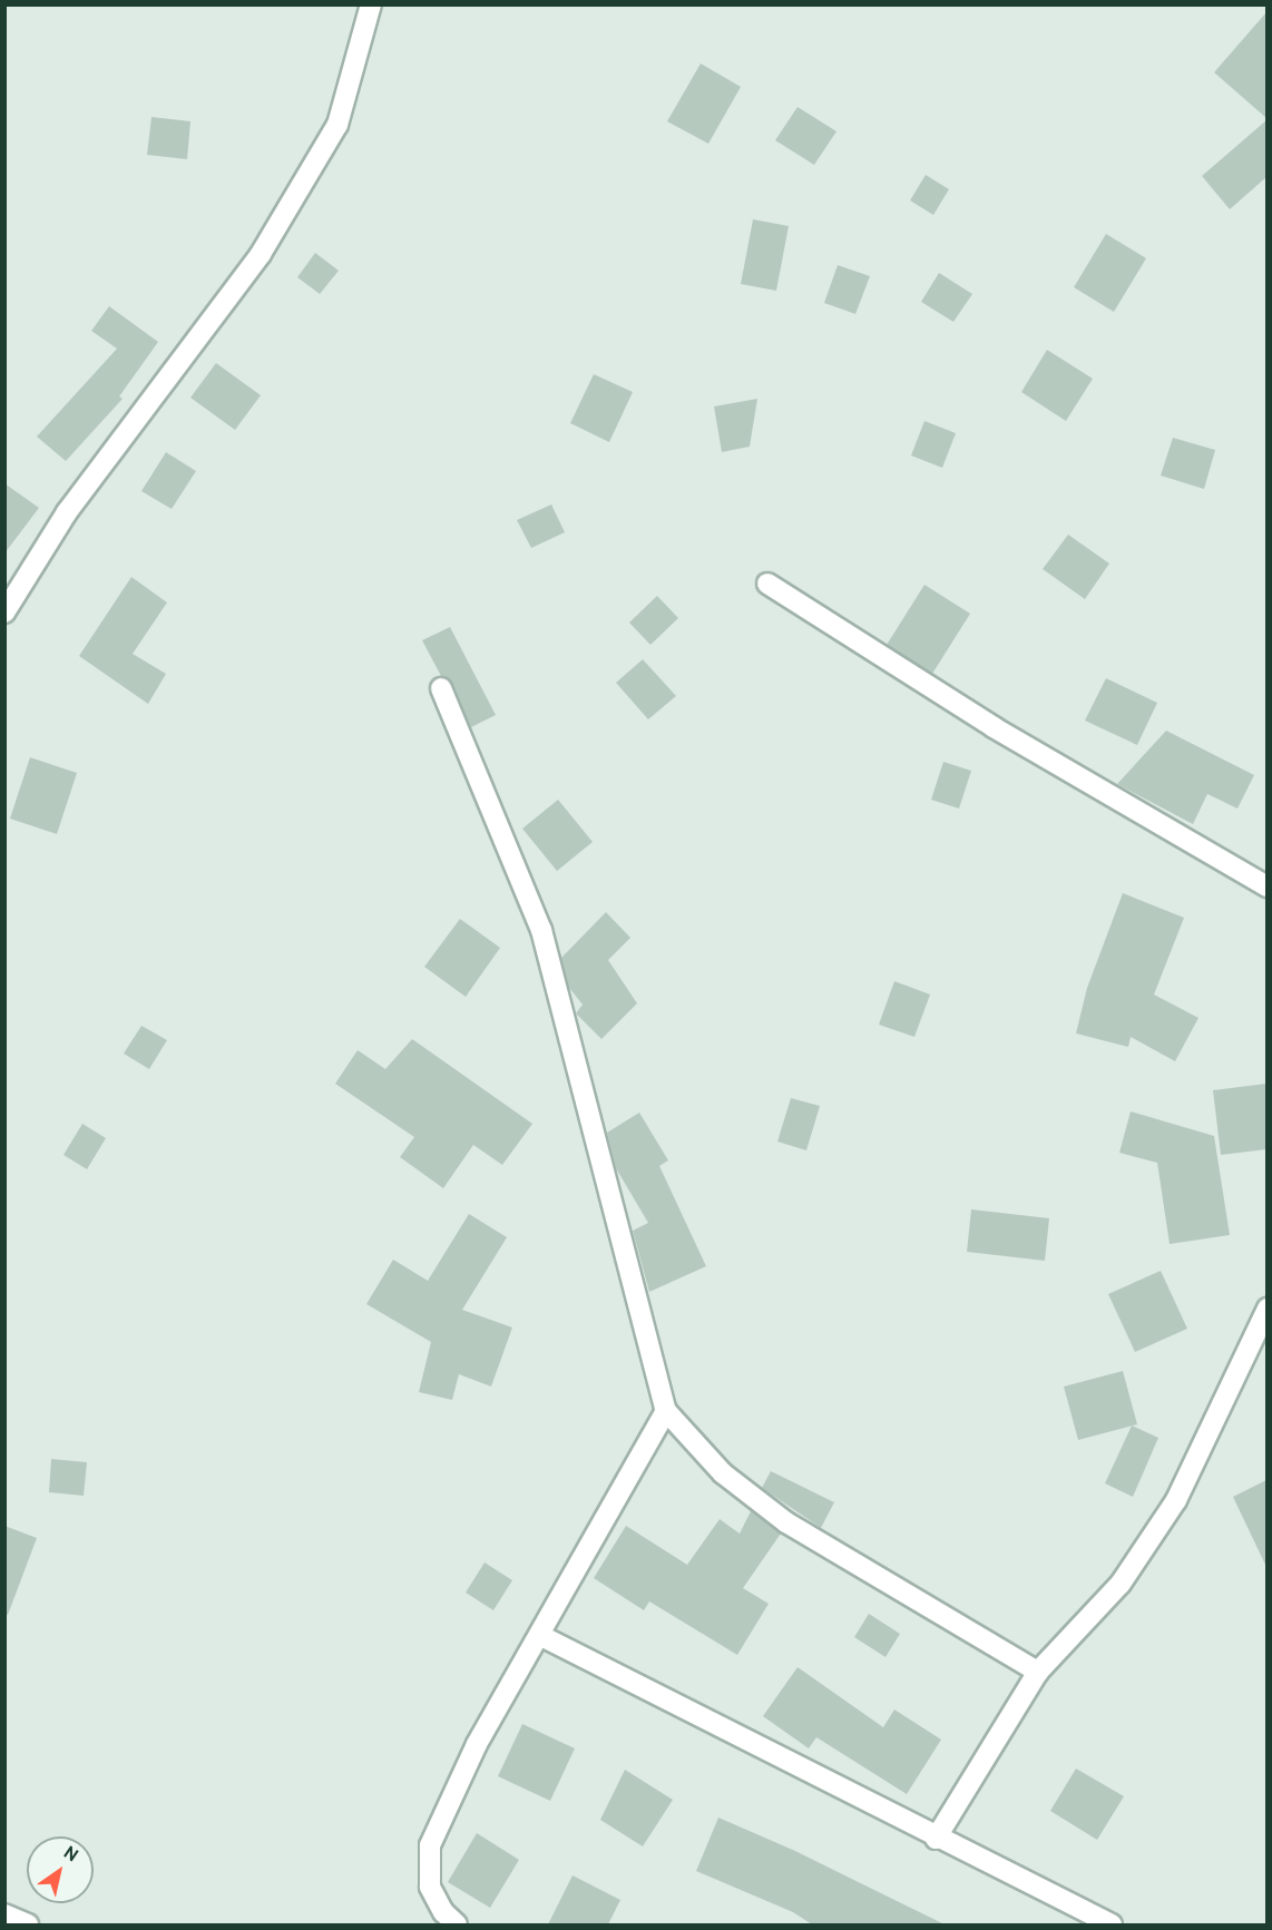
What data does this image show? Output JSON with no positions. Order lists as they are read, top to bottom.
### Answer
{
  "north": "top right"
}
